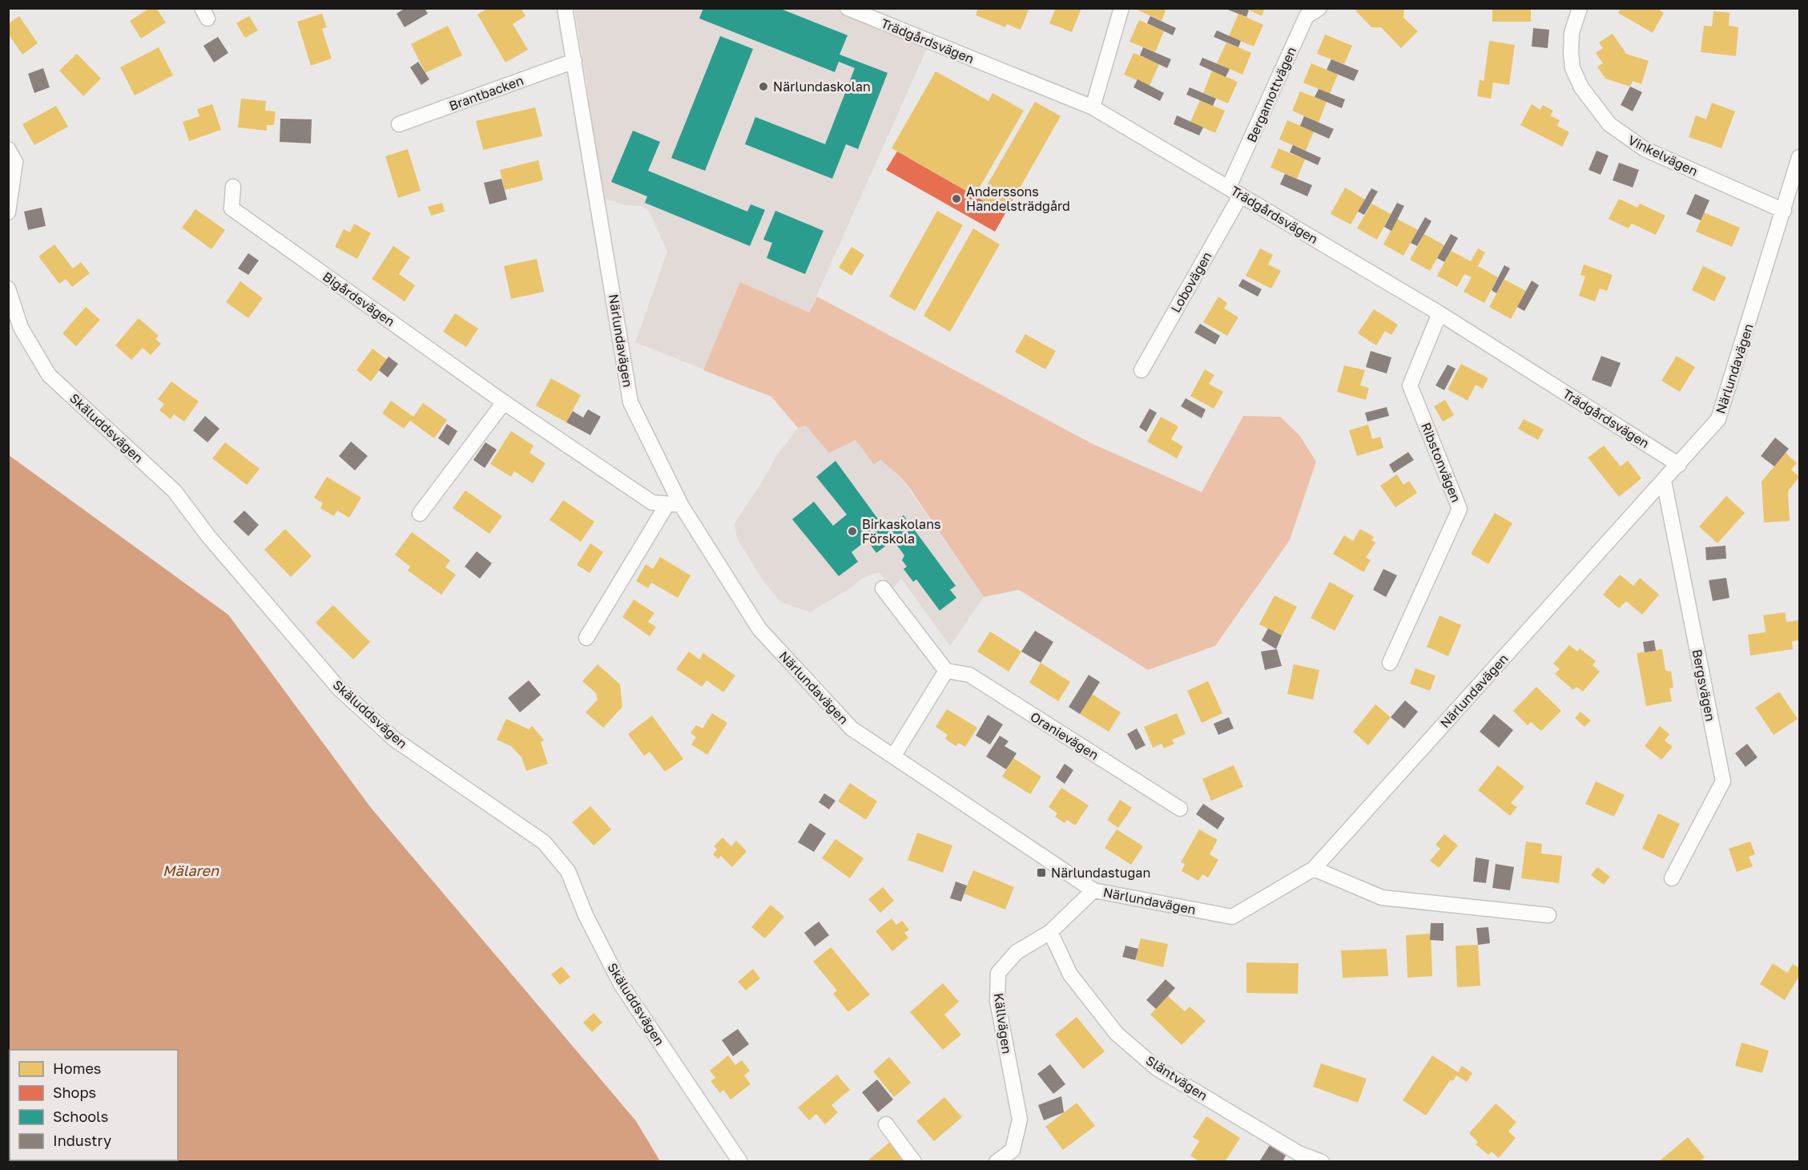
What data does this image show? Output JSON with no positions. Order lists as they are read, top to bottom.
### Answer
{
  "streets": {
    "street": [
      "Trädgårdsvägen",
      "Brantbacken",
      "Bergamottvägen",
      "Vinkelvägen",
      "Lobovägen",
      "Bigårdsvägen",
      "Närlundavägen",
      "Skäluddsvägen",
      "Ribstonvägen",
      "Bergsvägen",
      "Oranievägen",
      "Källvägen",
      "Släntvägen"
    ]
  },
  "crossings": [
    ["Trädgårdsvägen", "Bergamottvägen"],
    ["Trädgårdsvägen", "Lobovägen"],
    ["Trädgårdsvägen", "Närlundavägen"],
    ["Trädgårdsvägen", "Ribstonvägen"],
    ["Brantbacken", "Närlundavägen"],
    ["Bergamottvägen", "Lobovägen"],
    ["Vinkelvägen", "Närlundavägen"],
    ["Bigårdsvägen", "Närlundavägen"],
    ["Närlundavägen", "Bergsvägen"],
    ["Närlundavägen", "Källvägen"],
    ["Källvägen", "Släntvägen"]
  ],
  "water": ["Mälaren"],
  "places": {
    "other": ["Närlundaskolan", "Anderssons Handelsträdgård", "Birkaskolans Förskola"],
    "transit": ["Närlundastugan"]
  },
  "legend": [
    "Homes",
    "Shops",
    "Schools",
    "Industry"
  ]
}
